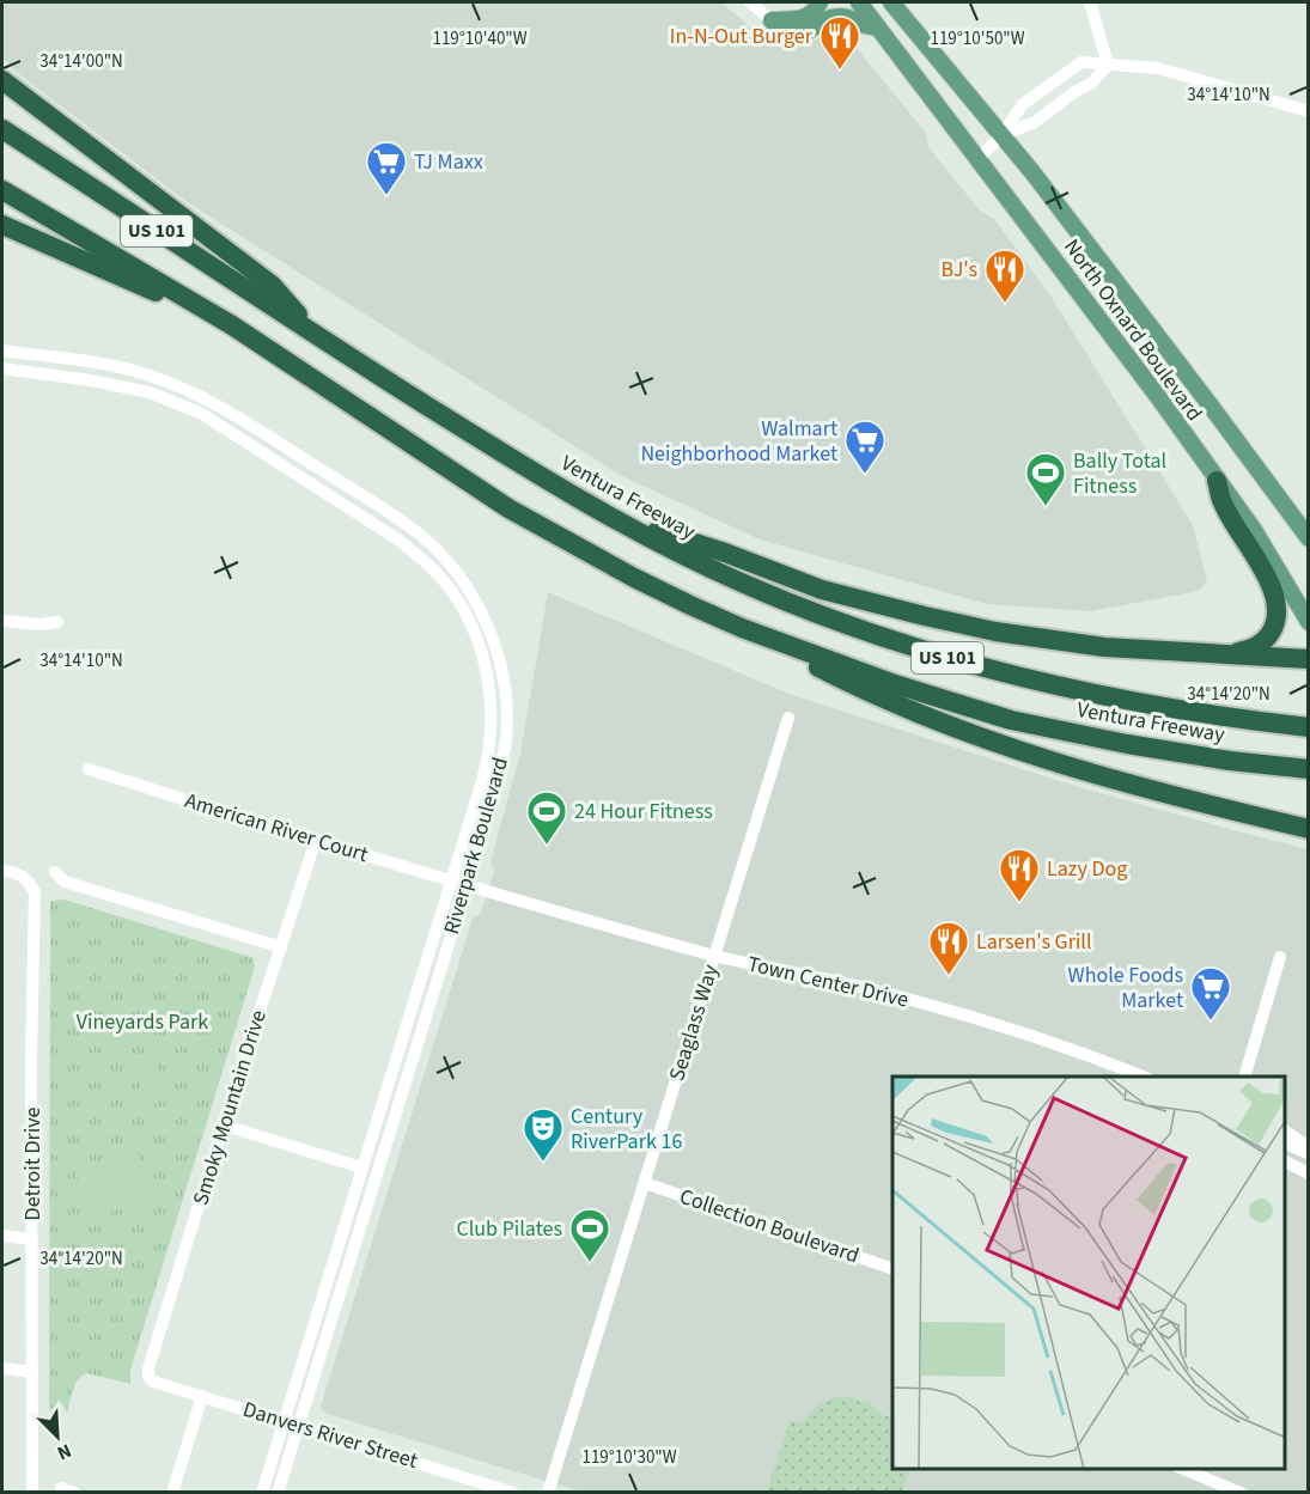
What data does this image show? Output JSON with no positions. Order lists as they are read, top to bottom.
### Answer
{
  "streets": {
    "highway": ["US 101", "Ventura Freeway"],
    "main road": ["North Oxnard Boulevard"],
    "street": [
      "American River Court",
      "Riverpark Boulevard",
      "Town Center Drive",
      "Seaglass Way",
      "Smoky Mountain Drive",
      "Detroit Drive",
      "Collection Boulevard",
      "Danvers River Street"
    ]
  },
  "crossings": [
    ["American River Court", "Riverpark Boulevard"],
    ["American River Court", "Town Center Drive"],
    ["American River Court", "Smoky Mountain Drive"],
    ["Riverpark Boulevard", "Town Center Drive"],
    ["Riverpark Boulevard", "Danvers River Street"],
    ["Town Center Drive", "Seaglass Way"],
    ["Seaglass Way", "Collection Boulevard"],
    ["Smoky Mountain Drive", "Danvers River Street"]
  ],
  "parks": ["Vineyards Park"],
  "places": {
    "restaurant": [
      "In-N-Out Burger",
      "BJ's",
      "Lazy Dog",
      "Larsen's Grill"
    ],
    "supermarket": ["TJ Maxx", "Walmart Neighborhood Market", "Whole Foods Market"],
    "sports": ["Bally Total Fitness", "24 Hour Fitness", "Club Pilates"],
    "theatre": ["Century RiverPark 16"]
  },
  "north": "bottom right",
  "coordinates": [
    "119°10'40\"W",
    "119°10'50\"W",
    "34°14'00\"N",
    "34°14'10\"N",
    "34°14'20\"N",
    "119°10'30\"W"
  ]
}
